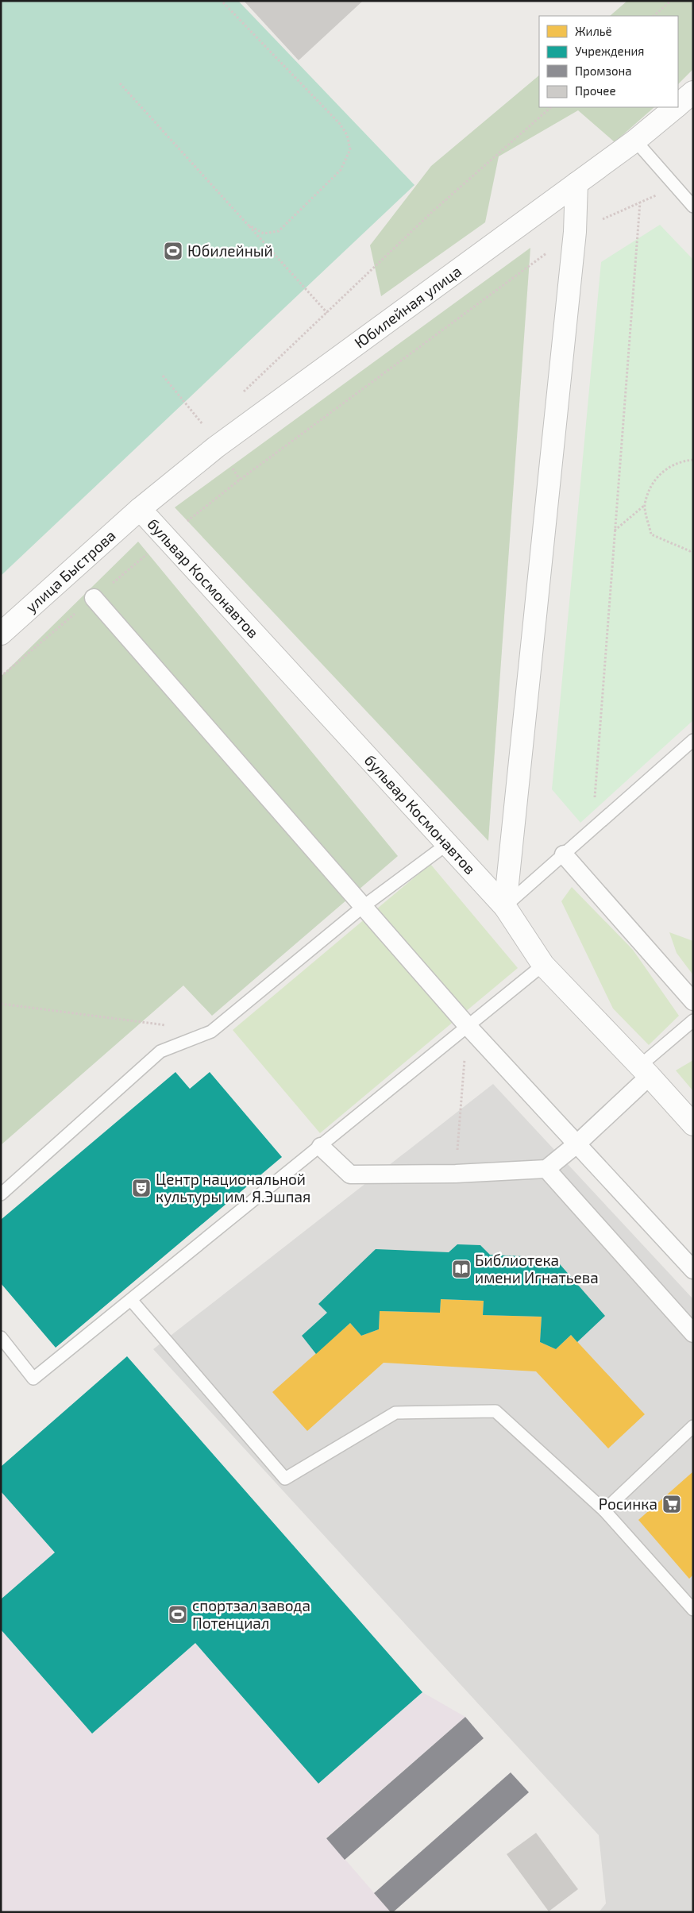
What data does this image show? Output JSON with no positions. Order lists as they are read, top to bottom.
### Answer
{
  "streets": {
    "street": ["Юбилейная улица", "улица Быстрова", "бульвар Космонавтов"]
  },
  "crossings": [
    ["Юбилейная улица", "улица Быстрова"],
    ["Юбилейная улица", "бульвар Космонавтов"],
    ["улица Быстрова", "бульвар Космонавтов"]
  ],
  "places": {
    "sports": ["Юбилейный", "спортзал завода Потенциал"],
    "theatre": ["Центр национальной культуры им. Я.Эшпая"],
    "library": ["Библиотека имени Игнатьева"],
    "supermarket": ["Росинка"]
  },
  "legend": [
    "Жильё",
    "Учреждения",
    "Промзона",
    "Прочее"
  ]
}
